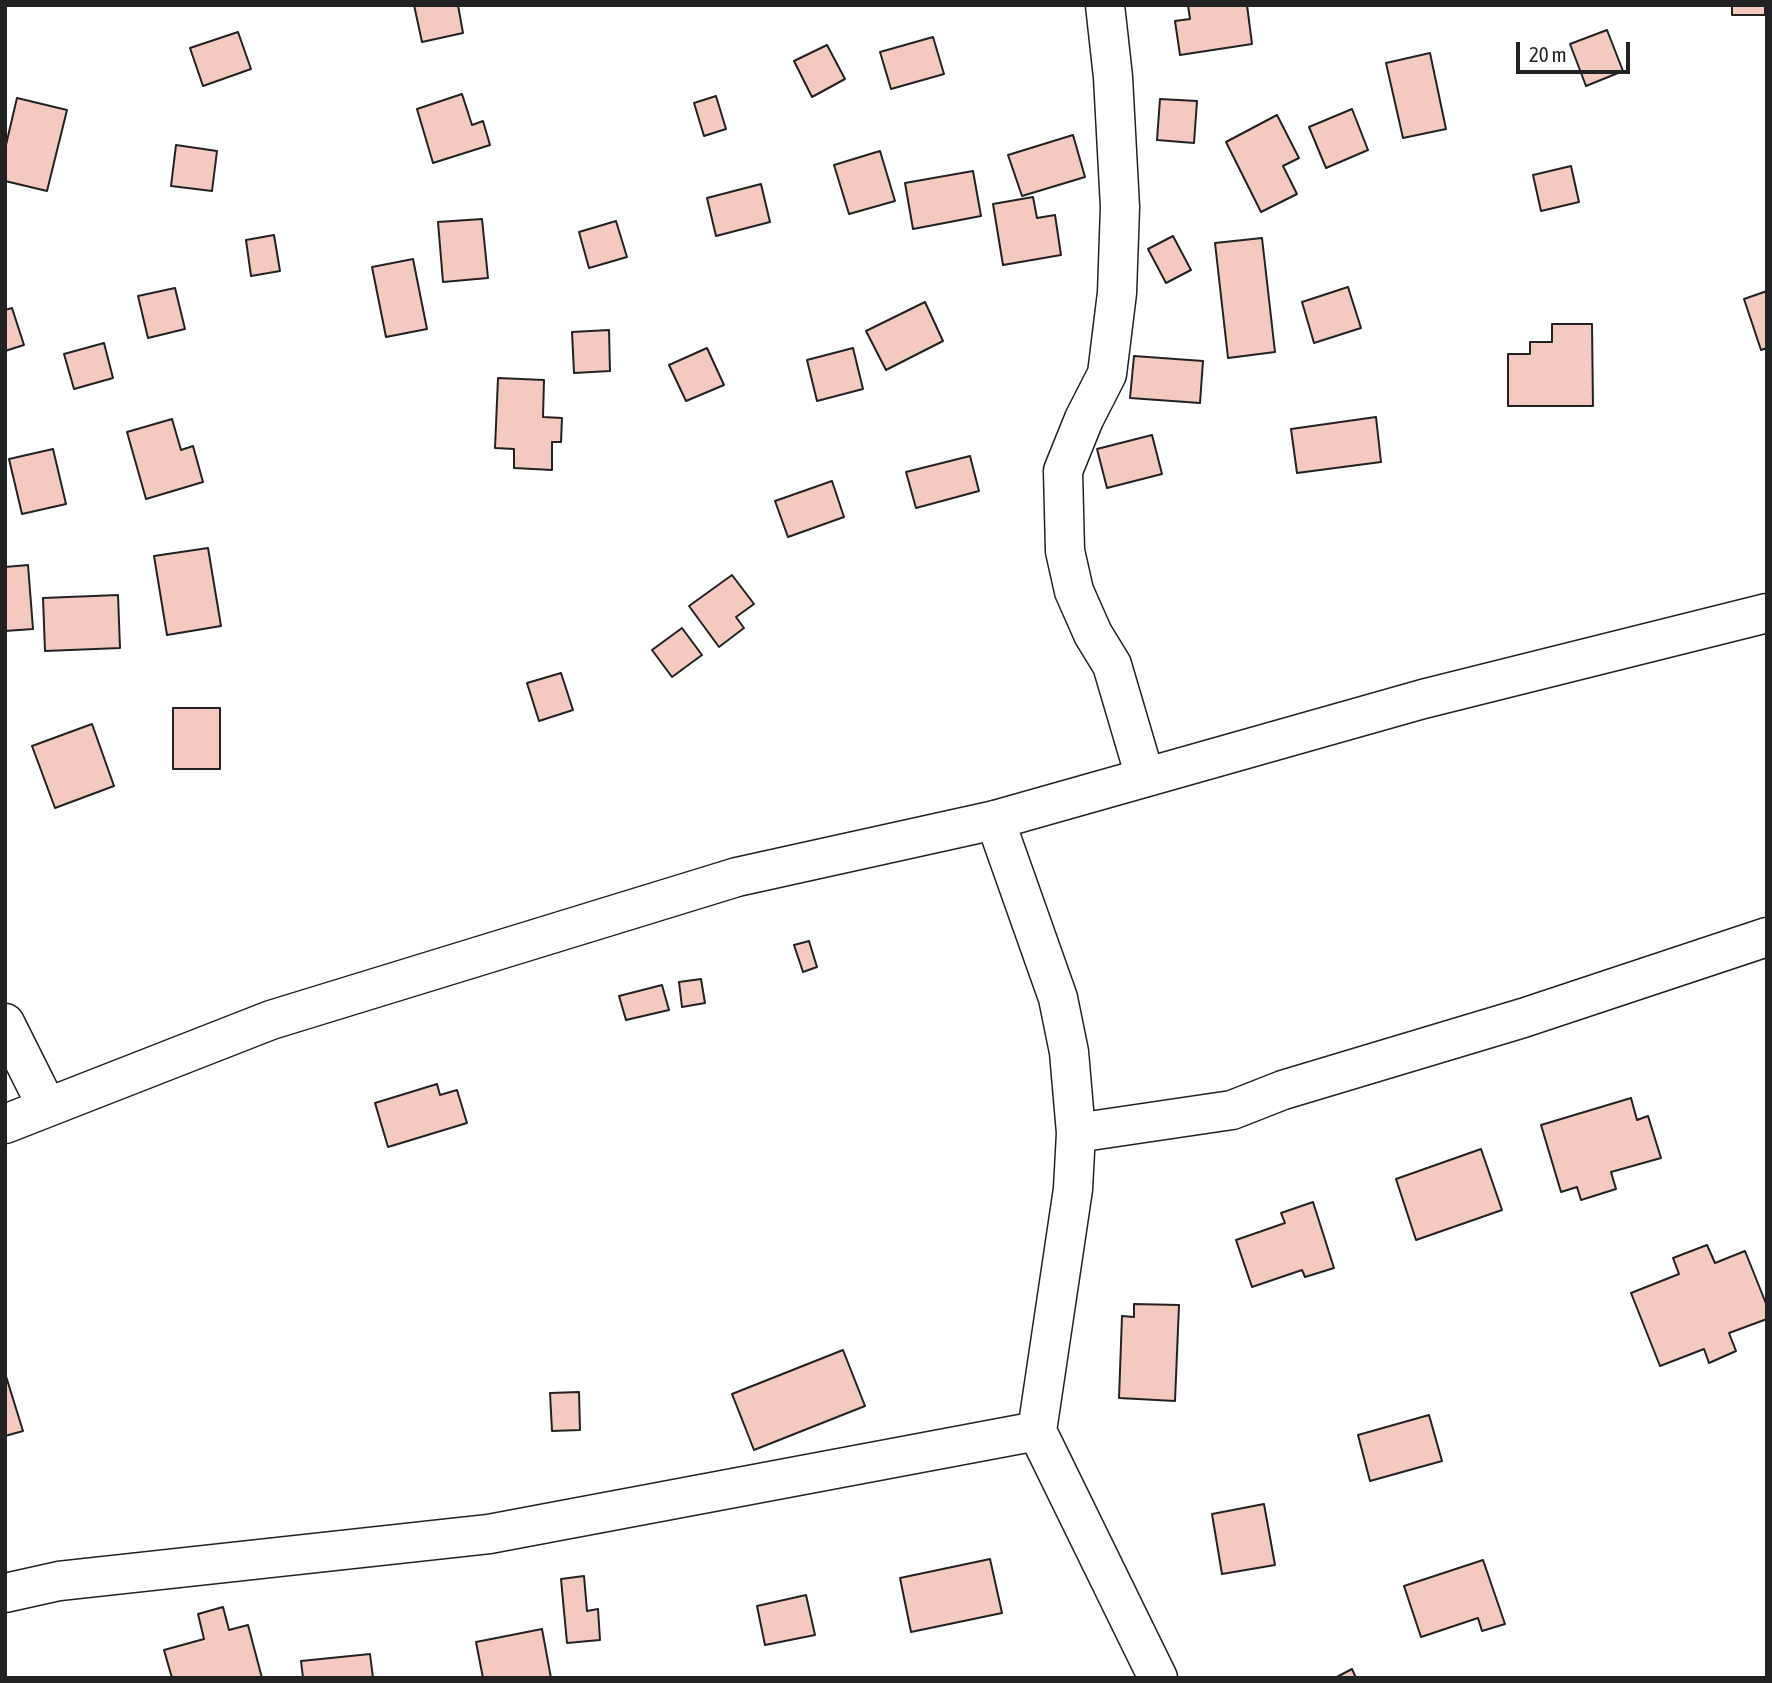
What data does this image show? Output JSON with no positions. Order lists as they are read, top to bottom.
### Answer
{
  "scale_bar": "20 m"
}
